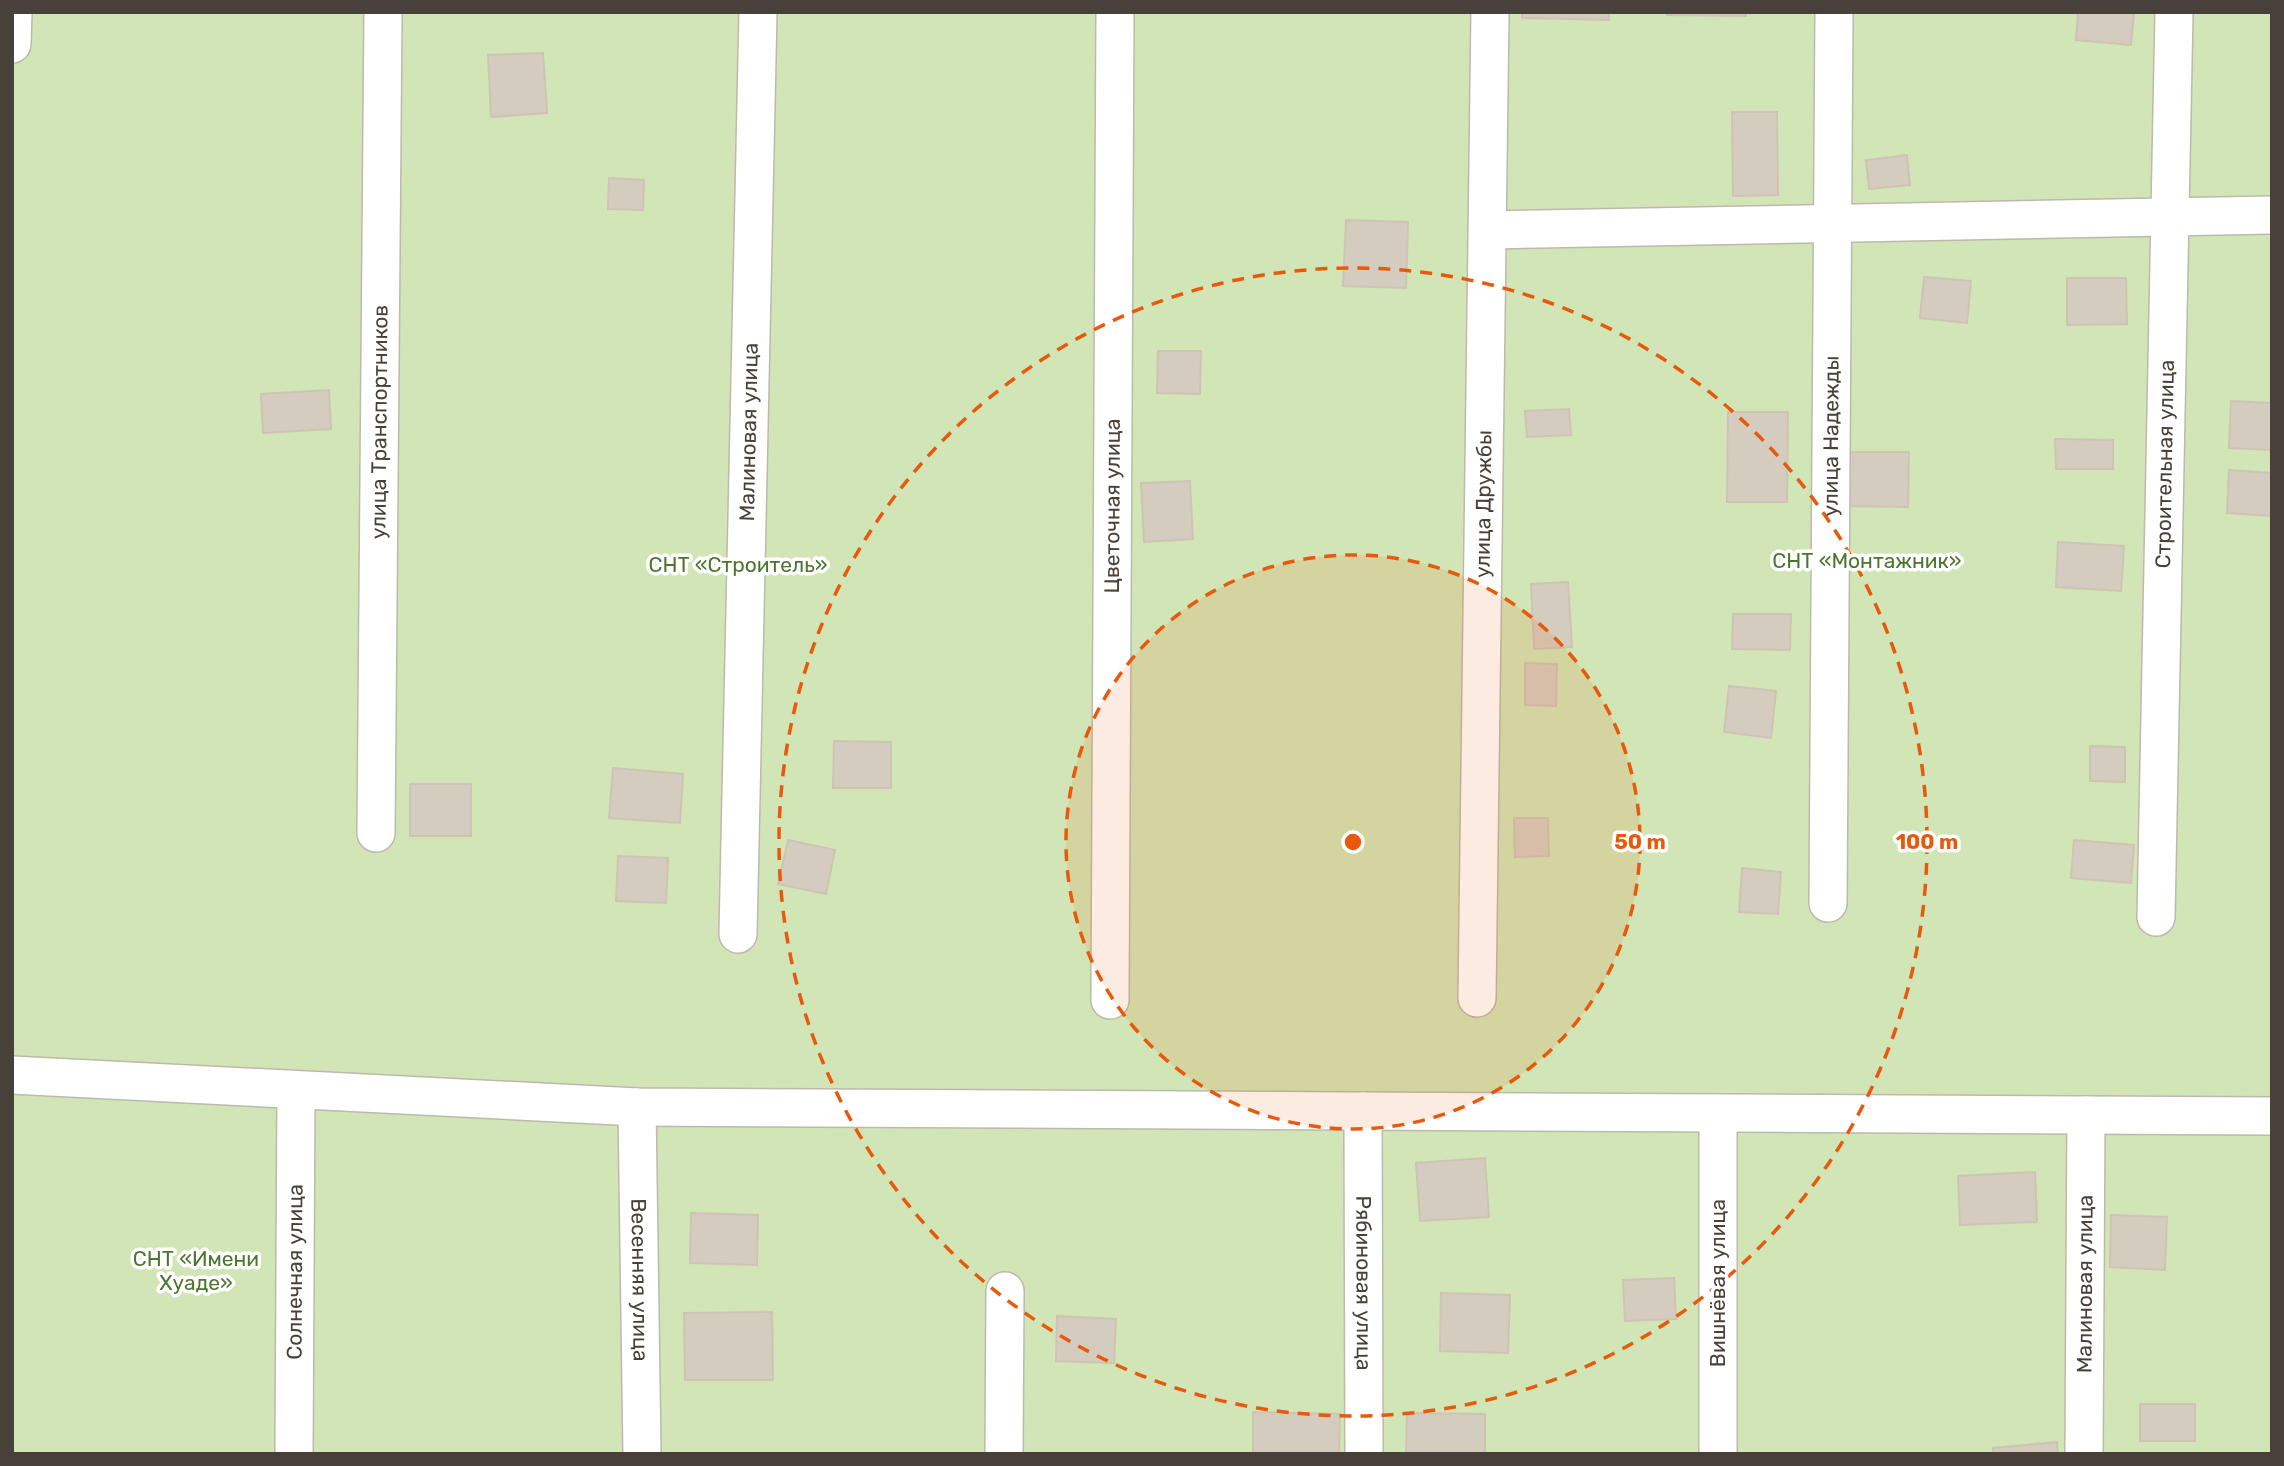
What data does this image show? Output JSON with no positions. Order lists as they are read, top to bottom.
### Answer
{
  "streets": {
    "street": [
      "улица Транспортников",
      "Малиновая улица",
      "улица Надежды",
      "Строительная улица",
      "улица Дружбы",
      "Цветочная улица",
      "Солнечная улица",
      "Весенняя улица",
      "Рябиновая улица",
      "Вишнёвая улица"
    ]
  },
  "parks": ["СНТ «Монтажник»", "СНТ «Строитель»", "СНТ «Имени Хуаде»"],
  "rings": ["50 m", "100 m"]
}
